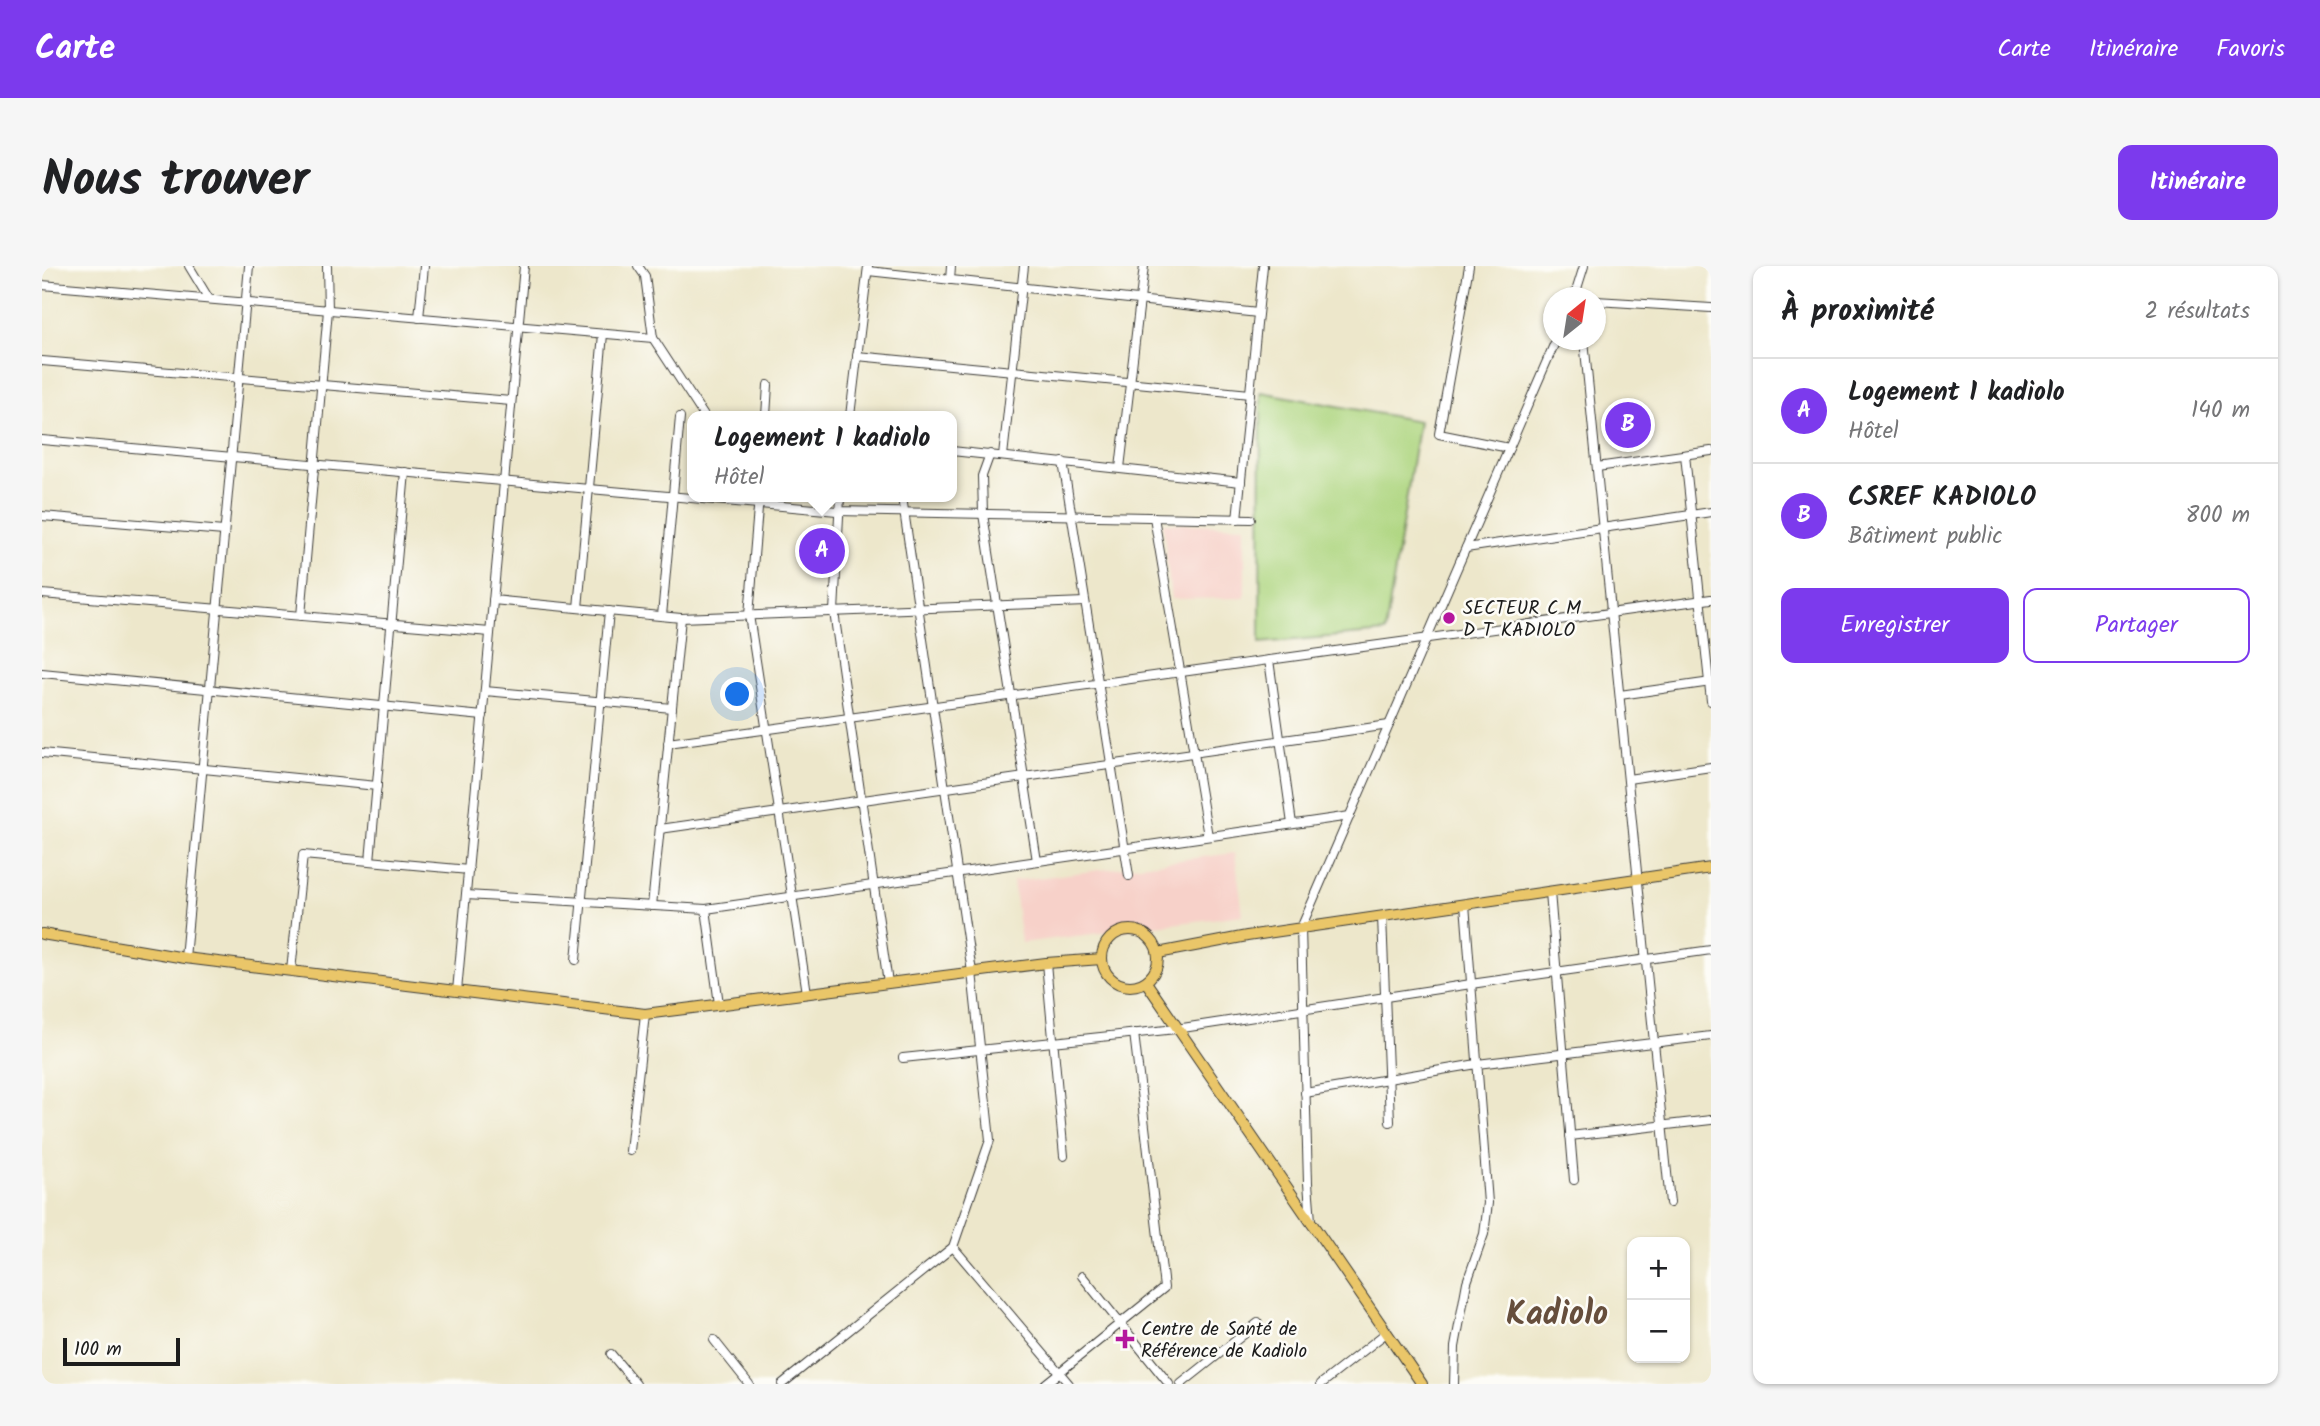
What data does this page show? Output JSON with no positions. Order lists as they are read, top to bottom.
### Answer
{
  "districts": ["Kadiolo"],
  "places": {
    "other": ["SECTEUR C M D T KADIOLO"],
    "health": ["Centre de Santé de Référence de Kadiolo"]
  },
  "scale_bar": "100 m",
  "north": "top right",
  "page": {
    "header": "Carte",
    "nav": ["Carte", "Itinéraire", "Favoris"],
    "title": "Nous trouver",
    "buttons": [
      "Itinéraire",
      ["Enregistrer", "Partager"]
    ],
    "heading": ["À proximité", "2 résultats"],
    "list": [
      {
        "mark": "A",
        "name": "Logement 1 kadiolo",
        "note": "Hôtel",
        "value": "140 m"
      },
      {
        "mark": "B",
        "name": "CSREF KADIOLO",
        "note": "Bâtiment public",
        "value": "800 m"
      }
    ],
    "pins": ["B", "A"],
    "popup": ["Logement 1 kadiolo", "Hôtel"],
    "map_buttons": ["+", "−"],
    "scale": "100 m"
  }
}
